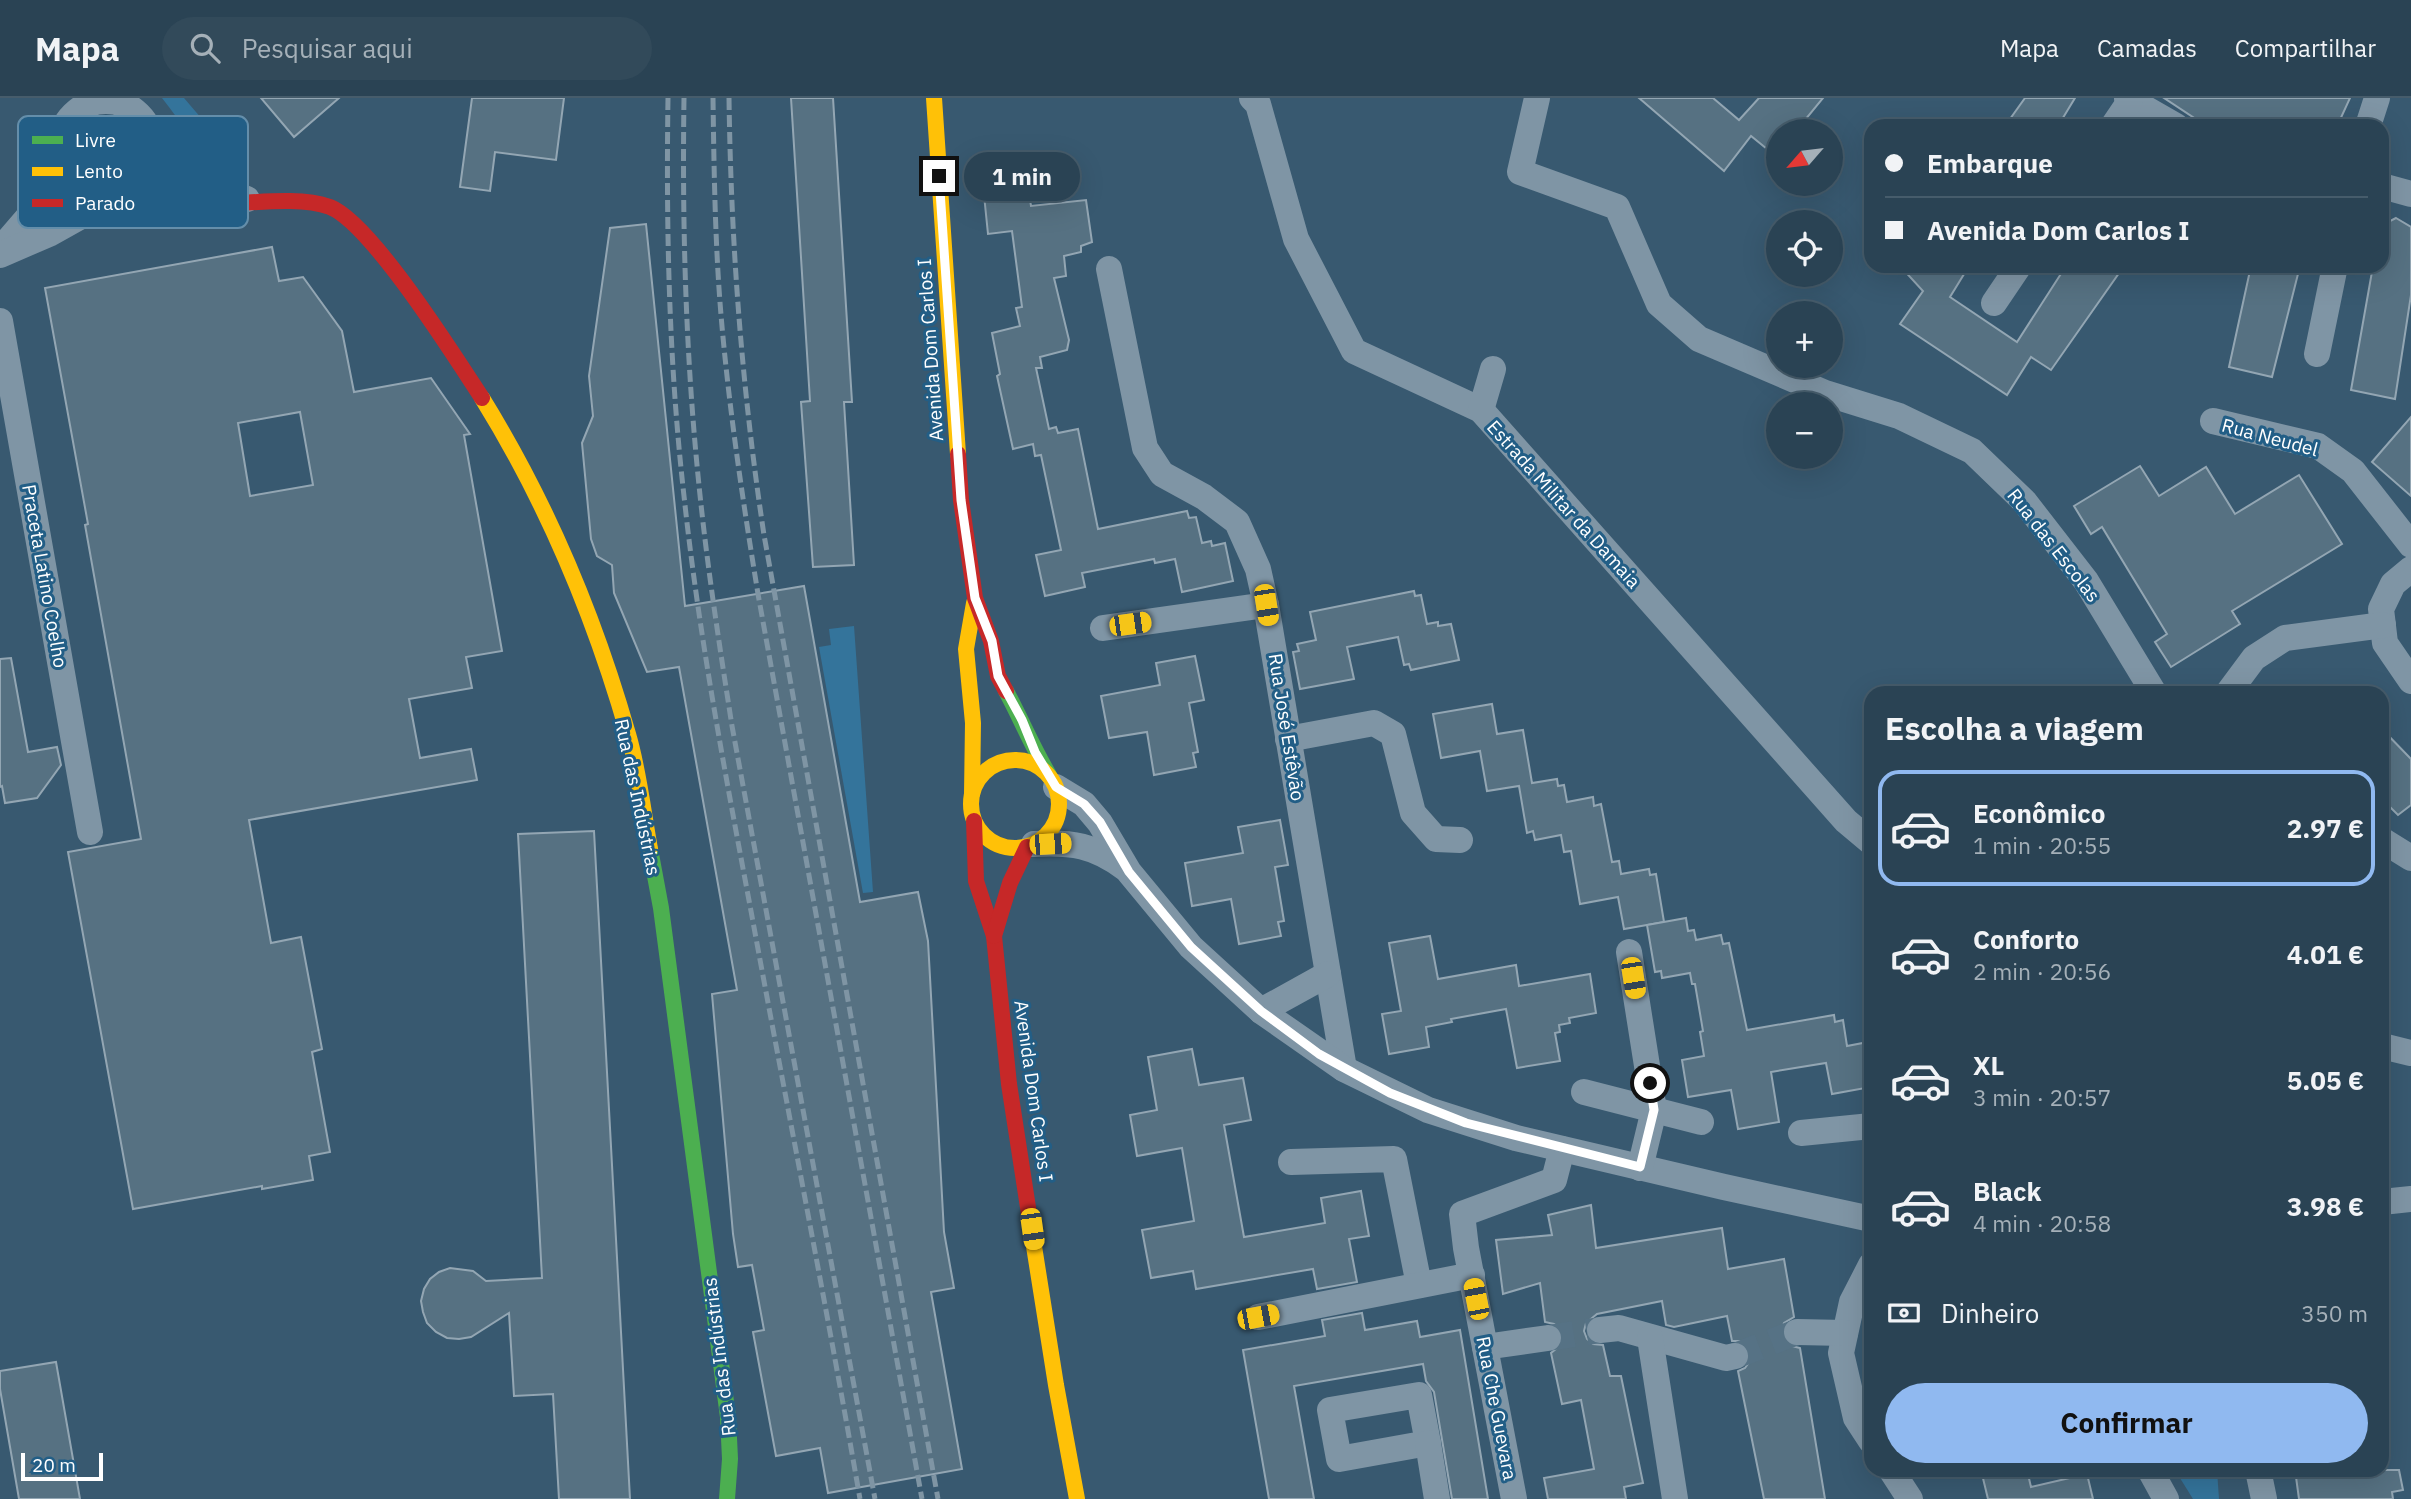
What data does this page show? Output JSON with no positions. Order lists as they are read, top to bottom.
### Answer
{
  "streets": {
    "street": [
      "Avenida Dom Carlos I",
      "Rua Neudel",
      "Estrada Militar da Damaia",
      "Rua das Escolas",
      "Praceta Latino Coelho",
      "Rua José Estêvão",
      "Rua das Indústrias",
      "Rua Che Guevara"
    ]
  },
  "legend": ["Livre", "Lento", "Parado"],
  "scale_bar": "20 m",
  "north": "bottom left",
  "page": {
    "header": "Mapa",
    "search": "Pesquisar aqui",
    "nav": ["Mapa", "Camadas", "Compartilhar"],
    "map_buttons": ["+", "−"],
    "banner": ["Embarque", "Avenida Dom Carlos I"],
    "bubble": "1 min",
    "heading": "Escolha a viagem",
    "list": [
      {
        "name": "Econômico",
        "note": "1 min · 20:55",
        "value": "2.97 €"
      },
      {
        "name": "Conforto",
        "note": "2 min · 20:56",
        "value": "4.01 €"
      },
      {
        "name": "XL",
        "note": "3 min · 20:57",
        "value": "5.05 €"
      },
      {
        "name": "Black",
        "note": "4 min · 20:58",
        "value": "3.98 €"
      }
    ],
    "pay": ["Dinheiro", "350 m"],
    "buttons": "Confirmar",
    "scale": "20 m"
  }
}
